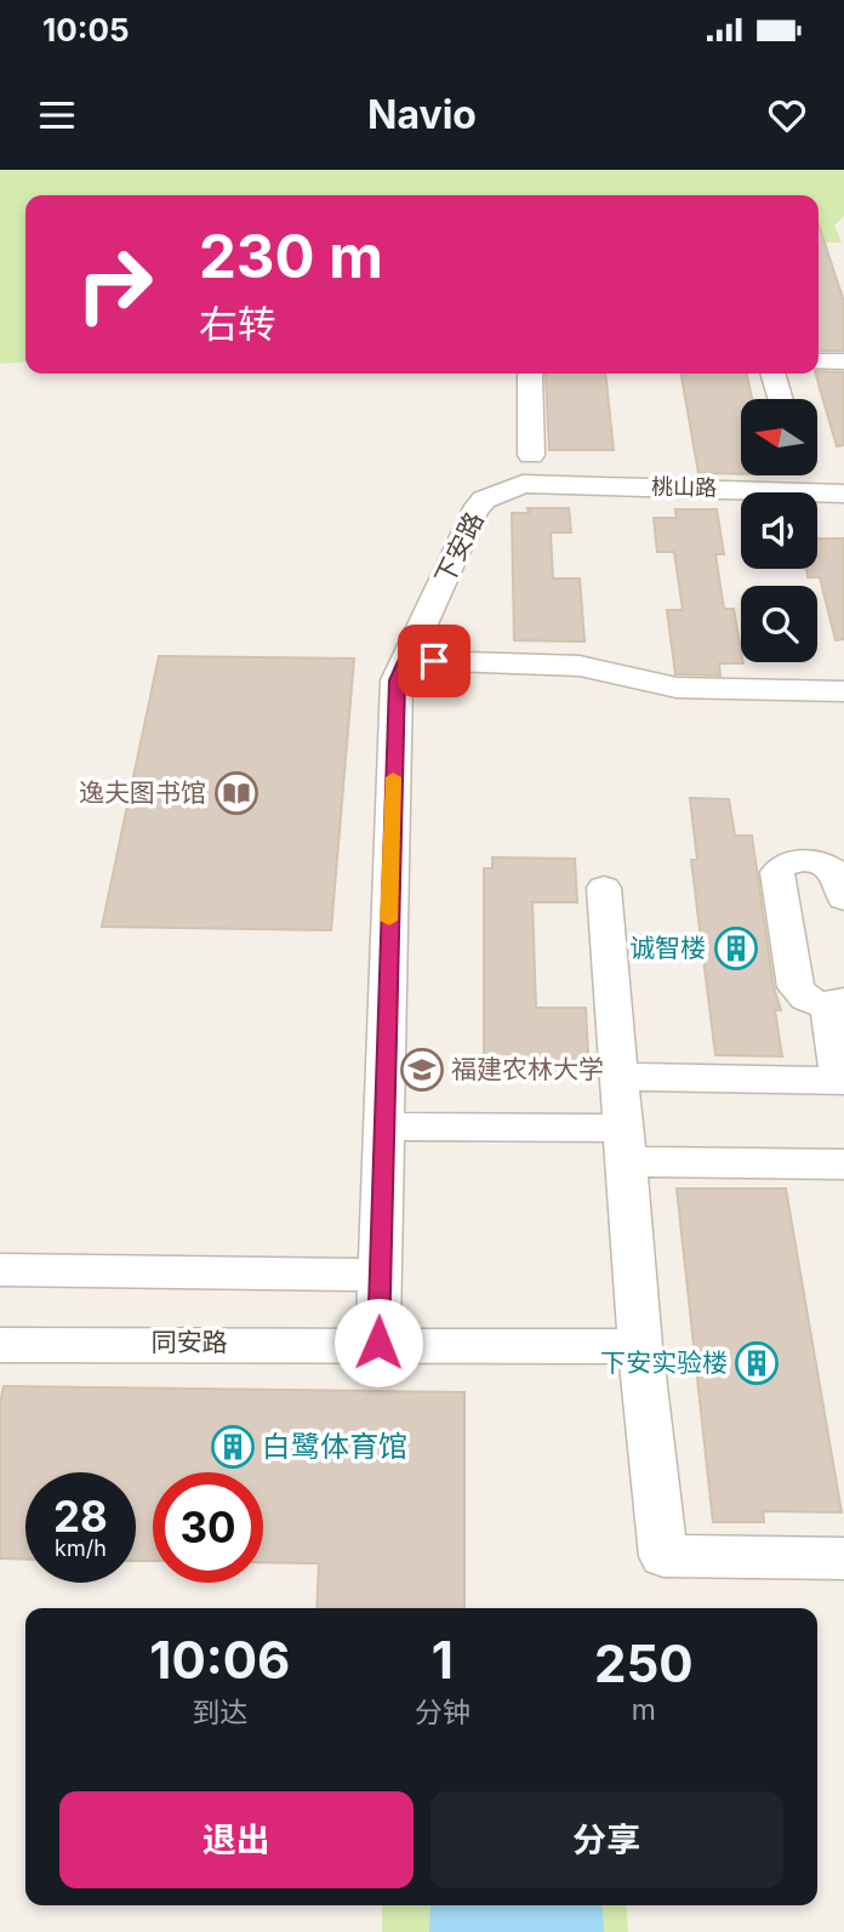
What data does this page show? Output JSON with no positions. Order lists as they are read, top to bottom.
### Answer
{
  "streets": {
    "street": ["桃山路", "下安路", "同安路"]
  },
  "crossings": [
    ["桃山路", "下安路"],
    ["下安路", "同安路"]
  ],
  "places": {
    "library": ["逸夫图书馆"],
    "building": ["诚智楼", "下安实验楼", "白鹭体育馆"],
    "school or university": ["福建农林大学"]
  },
  "north": "left",
  "page": {
    "status": "10:05",
    "header": "Navio",
    "turn": ["230 m", "右转"],
    "speed": "28 km/h",
    "limit": "30",
    "eta": [
      "10:06",
      "到达",
      "1",
      "分钟",
      "250",
      "m"
    ],
    "buttons": ["退出", "分享"]
  }
}
